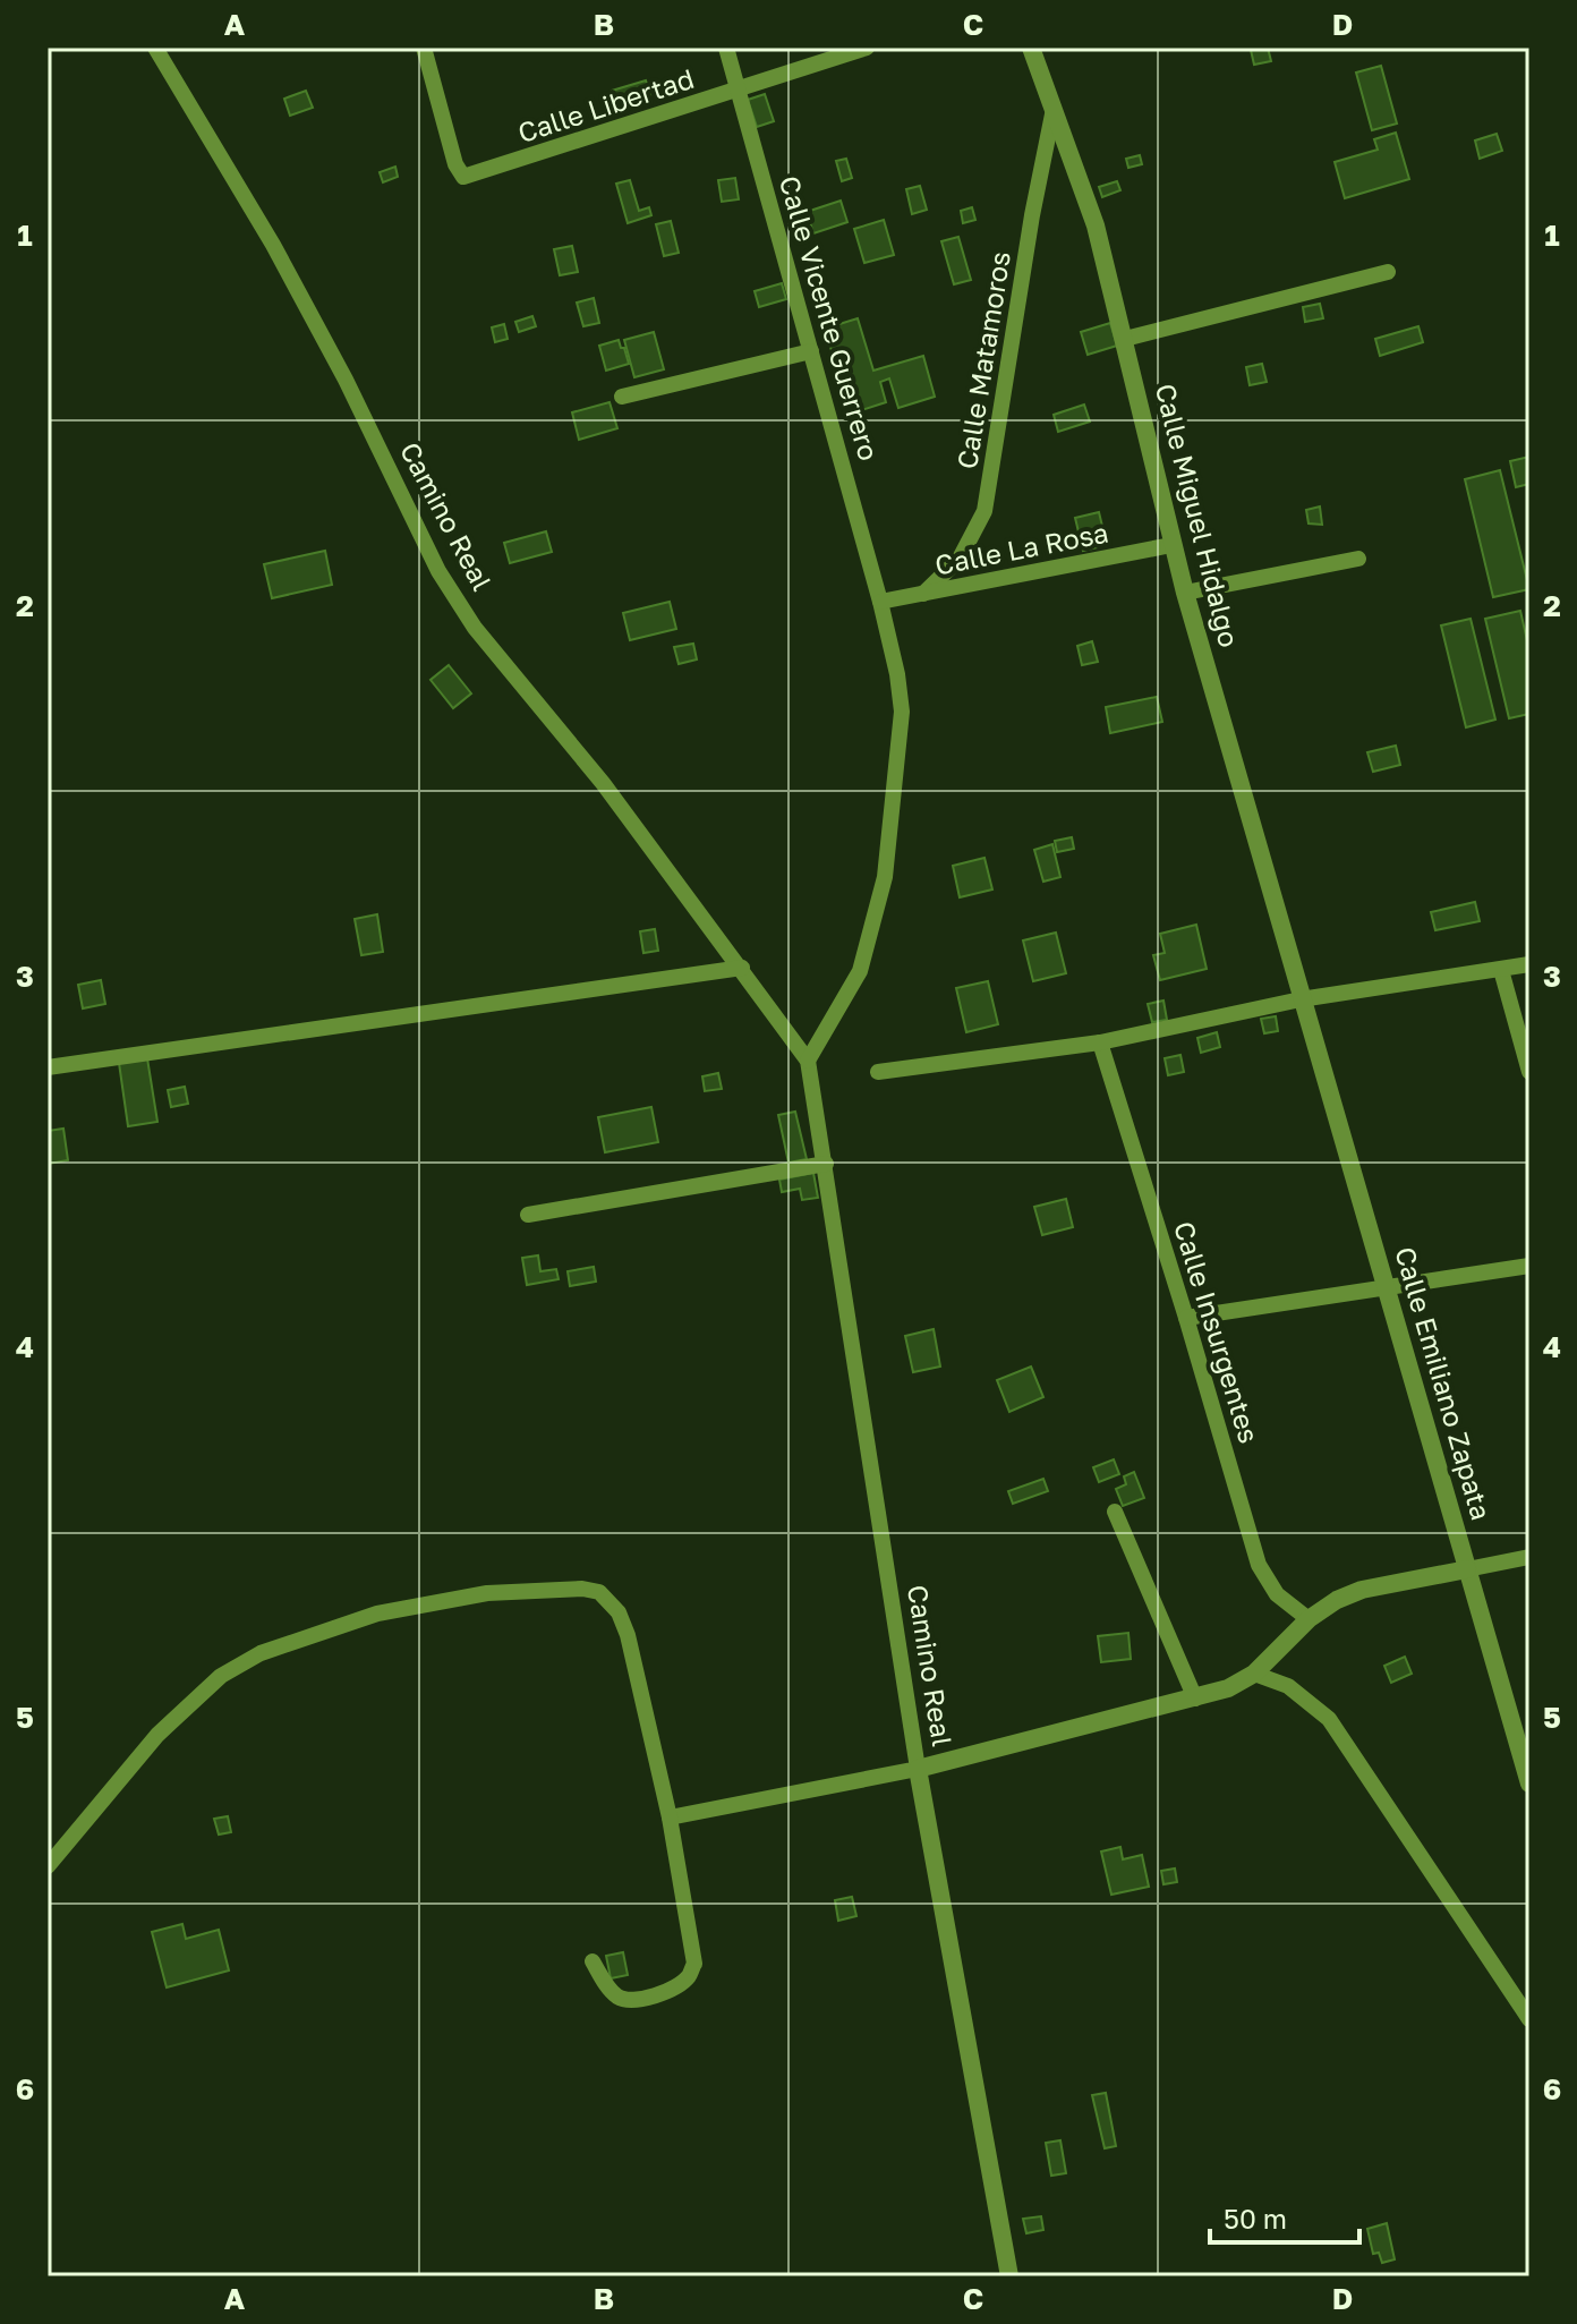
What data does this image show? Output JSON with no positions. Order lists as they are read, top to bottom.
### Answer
{
  "streets": {
    "street": [
      "Calle Libertad",
      "Calle Vicente Guerrero",
      "Calle Matamoros",
      "Calle Miguel Hidalgo",
      "Camino Real",
      "Calle La Rosa",
      "Calle Insurgentes",
      "Calle Emiliano Zapata"
    ]
  },
  "crossings": [
    ["Calle Libertad", "Calle Vicente Guerrero"],
    ["Calle Vicente Guerrero", "Calle La Rosa"],
    ["Calle Matamoros", "Calle Miguel Hidalgo"],
    ["Calle Matamoros", "Calle La Rosa"],
    ["Calle Miguel Hidalgo", "Calle La Rosa"],
    ["Calle Miguel Hidalgo", "Calle Emiliano Zapata"]
  ],
  "scale_bar": "50 m",
  "grid": {
    "columns": [
      "A",
      "B",
      "C",
      "D"
    ],
    "rows": [
      "1",
      "2",
      "3",
      "4",
      "5",
      "6"
    ]
  }
}
